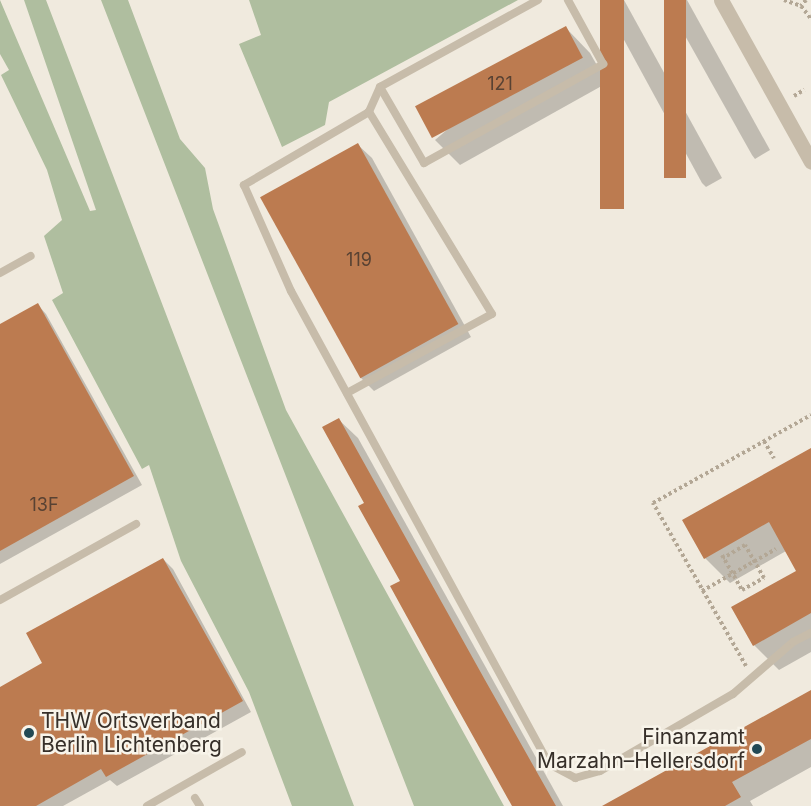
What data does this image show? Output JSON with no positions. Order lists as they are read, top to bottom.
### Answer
{
  "places": ["THW Ortsverband Berlin Lichtenberg", "Finanzamt Marzahn–Hellersdorf"],
  "house_numbers": ["121", "119", "13F"]
}
